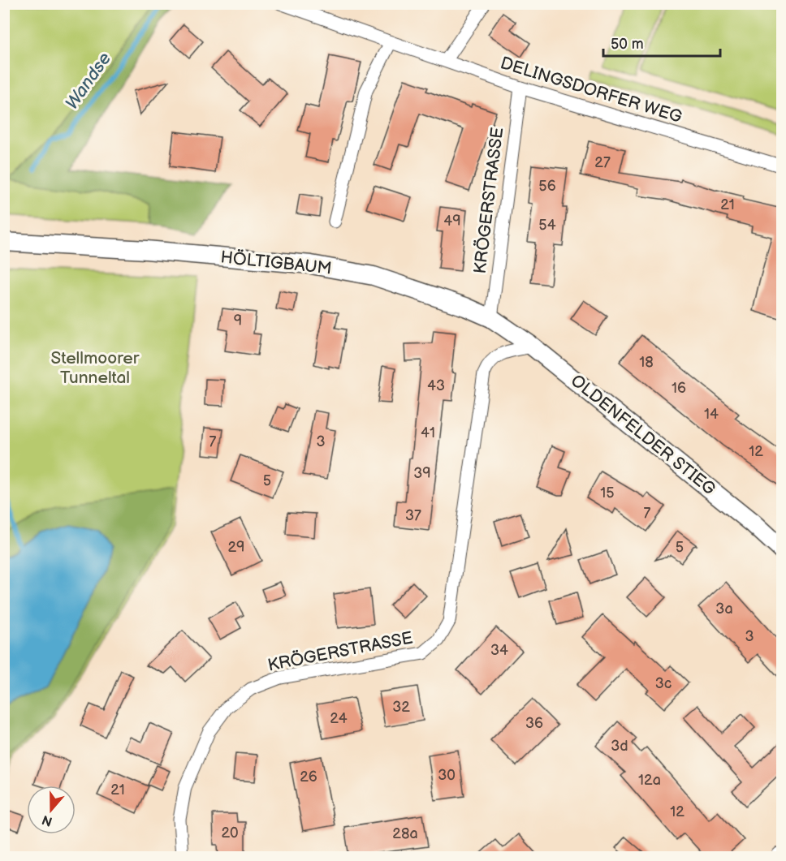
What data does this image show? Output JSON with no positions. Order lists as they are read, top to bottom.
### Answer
{
  "streets": {
    "main road": ["HÖLTIGBAUM", "OLDENFELDER STIEG"],
    "street": ["DELINGSDORFER WEG", "KRÖGERSTRASSE"]
  },
  "crossings": [
    ["DELINGSDORFER WEG", "KRÖGERSTRASSE"],
    ["KRÖGERSTRASSE", "HÖLTIGBAUM"],
    ["KRÖGERSTRASSE", "OLDENFELDER STIEG"],
    ["HÖLTIGBAUM", "OLDENFELDER STIEG"]
  ],
  "water": ["Wandse"],
  "parks": ["Stellmoorer Tunneltal"],
  "house_numbers": [
    "27",
    "56",
    "21",
    "49",
    "54",
    "9",
    "18",
    "43",
    "16",
    "14",
    "41",
    "7",
    "3",
    "12",
    "39",
    "5",
    "15",
    "7",
    "37",
    "29",
    "5",
    "3a",
    "3",
    "34",
    "3c",
    "32",
    "24",
    "36",
    "3d",
    "30",
    "26",
    "12a",
    "21",
    "12",
    "20",
    "28a"
  ],
  "scale_bar": "50 m",
  "north": "bottom"
}
